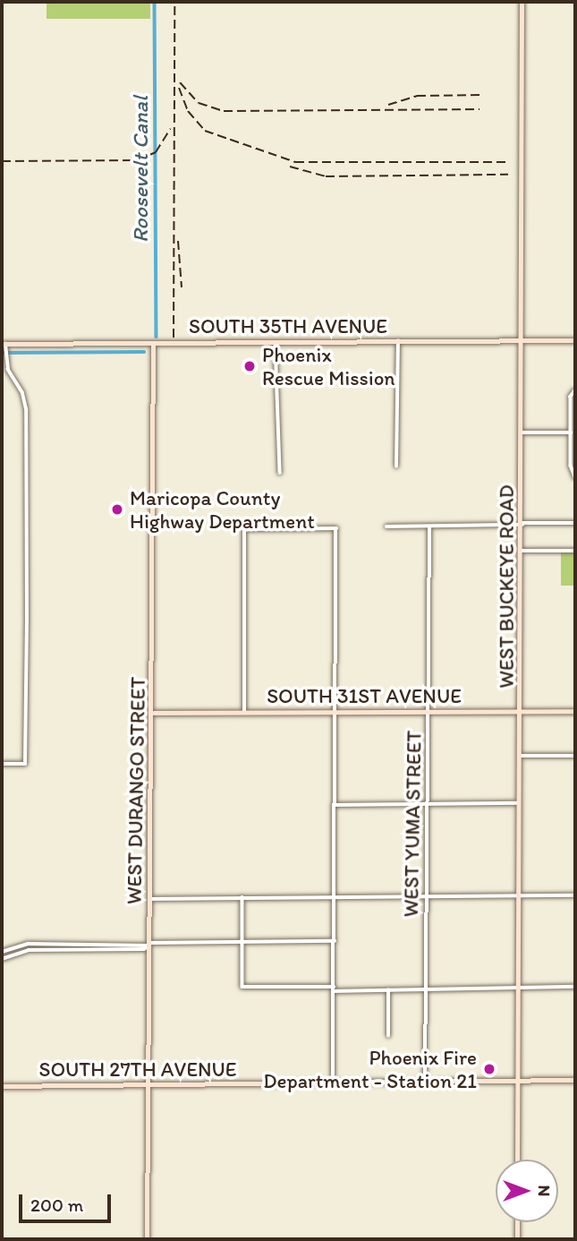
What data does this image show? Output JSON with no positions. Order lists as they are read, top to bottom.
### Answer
{
  "streets": {
    "main road": [
      "SOUTH 35TH AVENUE",
      "WEST BUCKEYE ROAD",
      "SOUTH 31ST AVENUE",
      "WEST DURANGO STREET",
      "SOUTH 27TH AVENUE"
    ],
    "street": ["WEST YUMA STREET"]
  },
  "crossings": [
    ["SOUTH 35TH AVENUE", "WEST BUCKEYE ROAD"],
    ["SOUTH 35TH AVENUE", "WEST DURANGO STREET"],
    ["WEST BUCKEYE ROAD", "SOUTH 31ST AVENUE"],
    ["WEST BUCKEYE ROAD", "SOUTH 27TH AVENUE"],
    ["SOUTH 31ST AVENUE", "WEST DURANGO STREET"],
    ["SOUTH 31ST AVENUE", "WEST YUMA STREET"],
    ["WEST DURANGO STREET", "SOUTH 27TH AVENUE"],
    ["WEST YUMA STREET", "SOUTH 27TH AVENUE"]
  ],
  "water": ["Roosevelt Canal"],
  "places": ["Phoenix Rescue Mission", "Maricopa County Highway Department", "Phoenix Fire Department - Station 21"],
  "scale_bar": "200 m",
  "north": "right"
}
